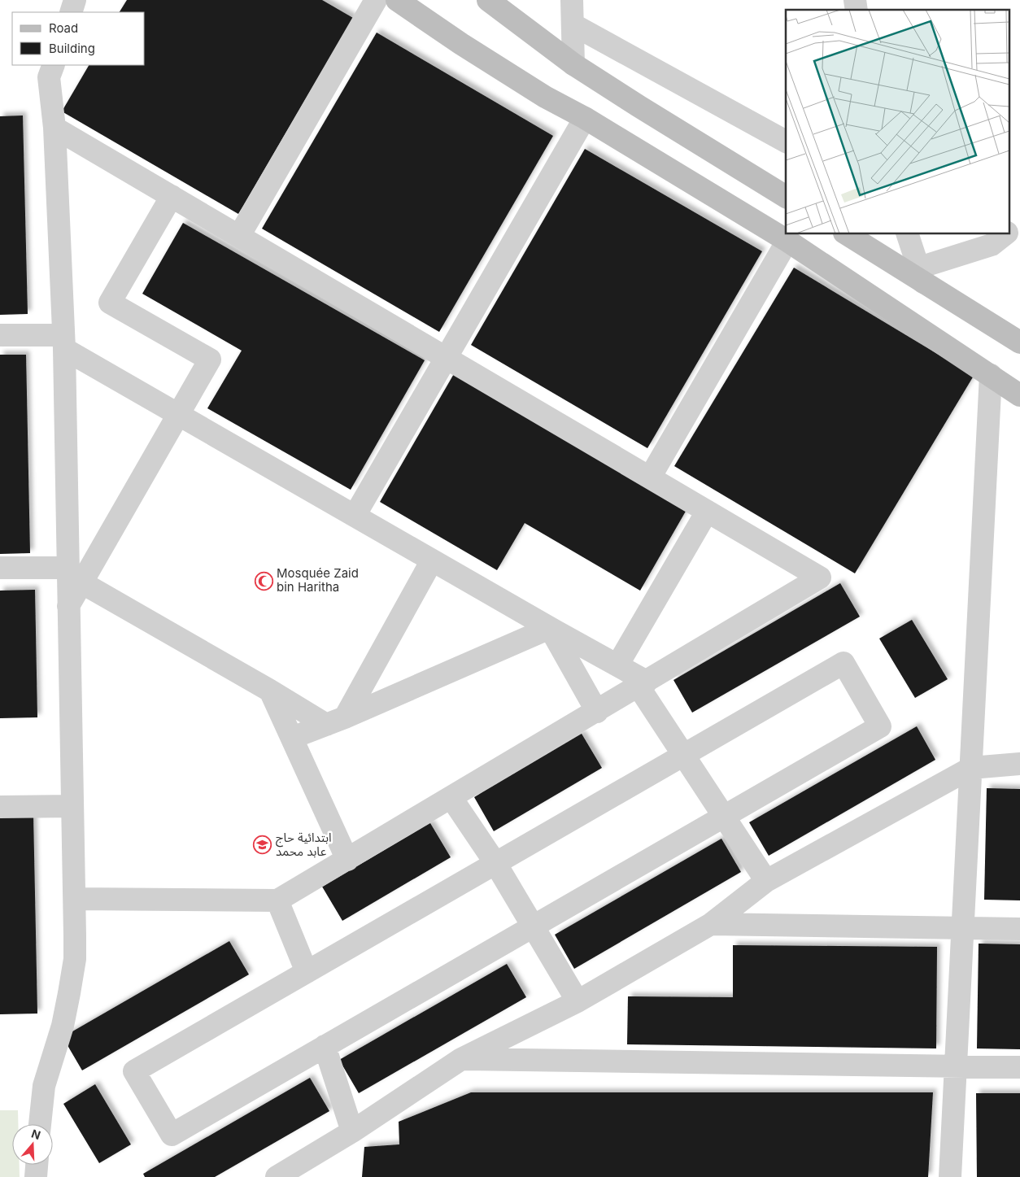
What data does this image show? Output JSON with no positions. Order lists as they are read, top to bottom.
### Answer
{
  "places": {
    "mosque": ["Mosquée Zaid bin Haritha"],
    "school or university": ["ابتدائية حاج عابد محمد"]
  },
  "legend": ["Road", "Building"],
  "north": "top"
}
